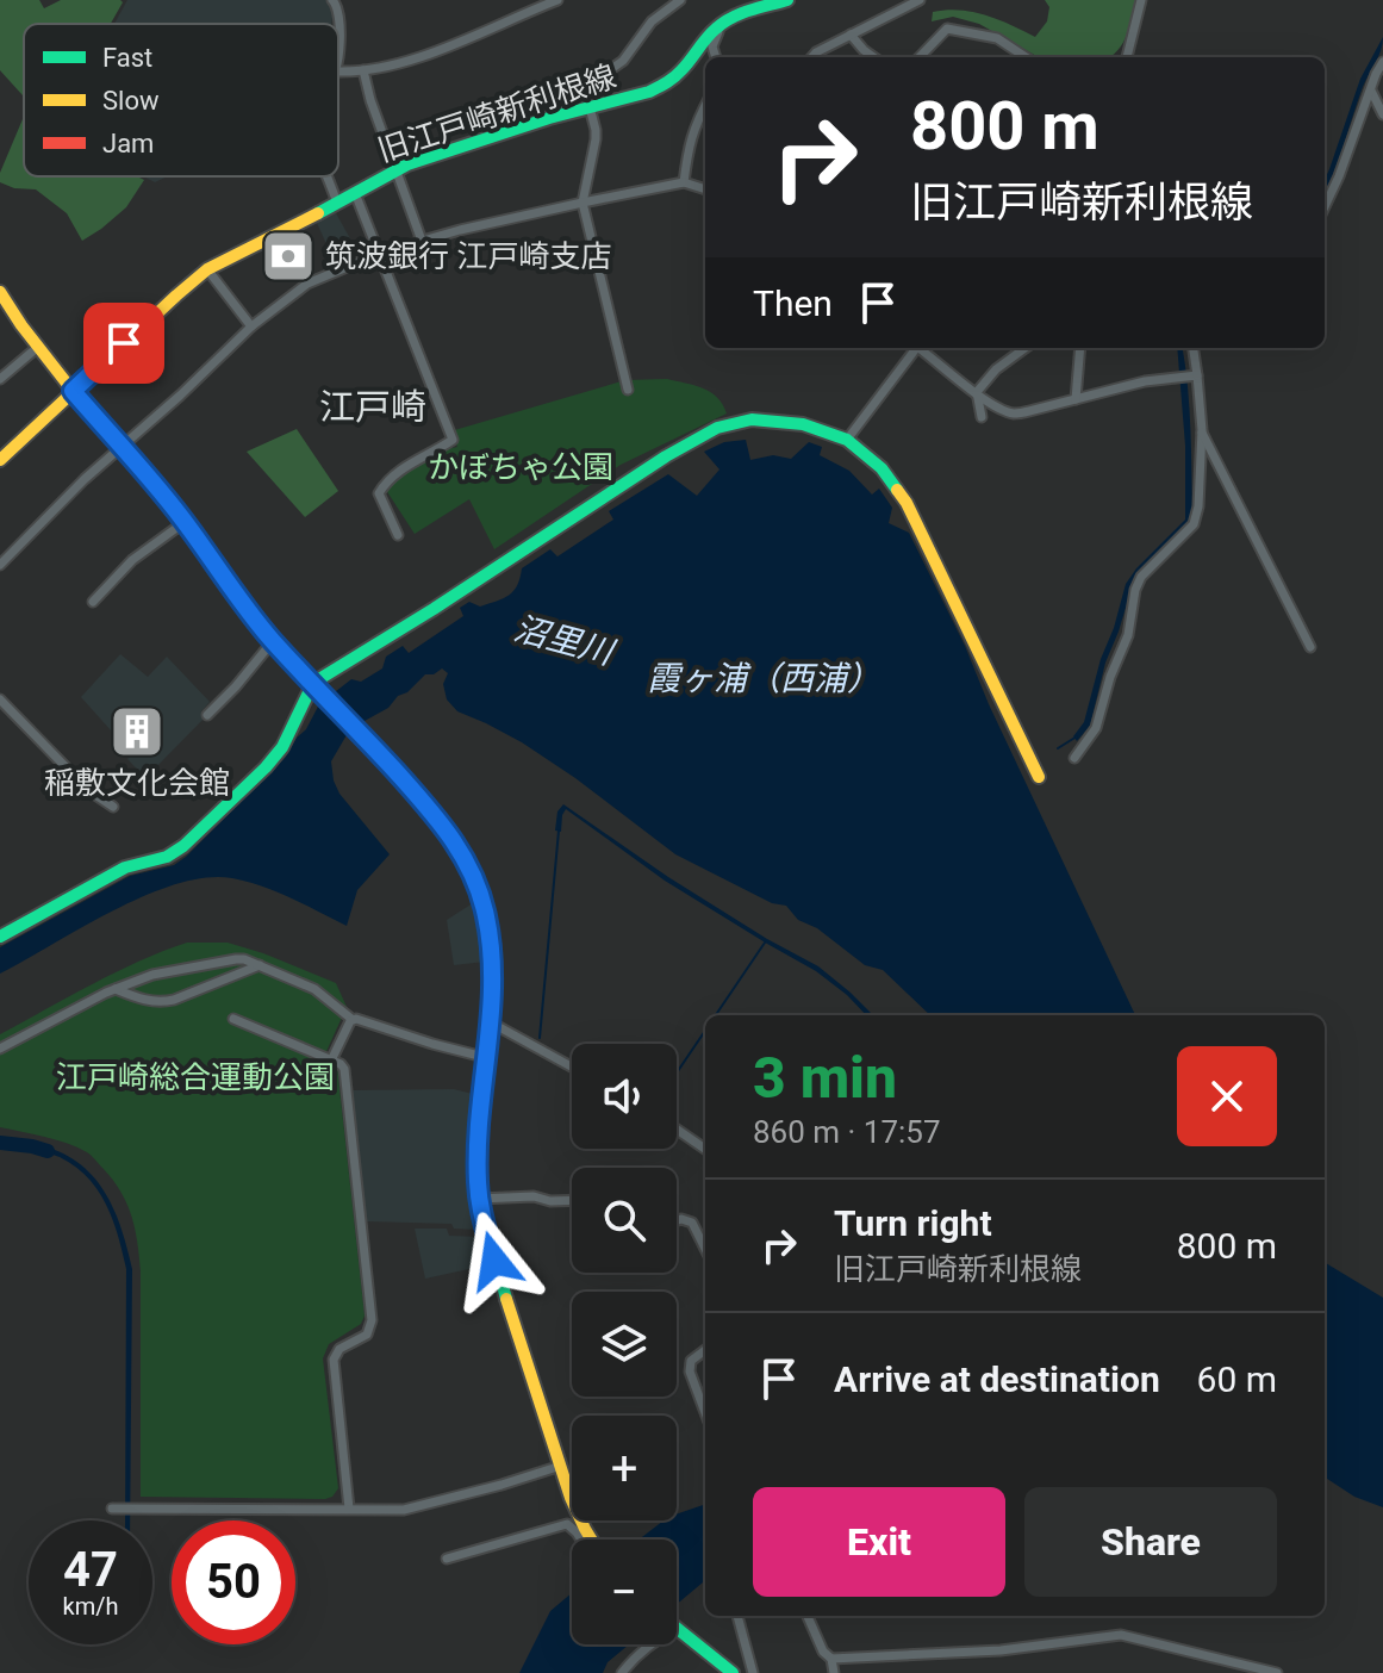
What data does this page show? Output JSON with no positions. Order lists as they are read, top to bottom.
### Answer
{
  "streets": {
    "street": ["旧江戸崎新利根線"]
  },
  "districts": ["江戸崎"],
  "water": ["沼里川", "霞ヶ浦（西浦）"],
  "parks": ["かぼちゃ公園", "江戸崎総合運動公園"],
  "places": {
    "bank": ["筑波銀行 江戸崎支店"],
    "building": ["稲敷文化会館"]
  },
  "legend": ["Fast", "Slow", "Jam"],
  "page": {
    "turn": ["800 m", "旧江戸崎新利根線"],
    "then": "Then",
    "heading": ["3 min", "860 m · 17:57"],
    "map_buttons": ["+", "−"],
    "list": [
      {
        "name": "Turn right",
        "note": "旧江戸崎新利根線",
        "value": "800 m"
      },
      {
        "name": "Arrive at destination",
        "value": "60 m"
      }
    ],
    "buttons": ["Exit", "Share"],
    "speed": "47 km/h",
    "limit": "50"
  }
}
